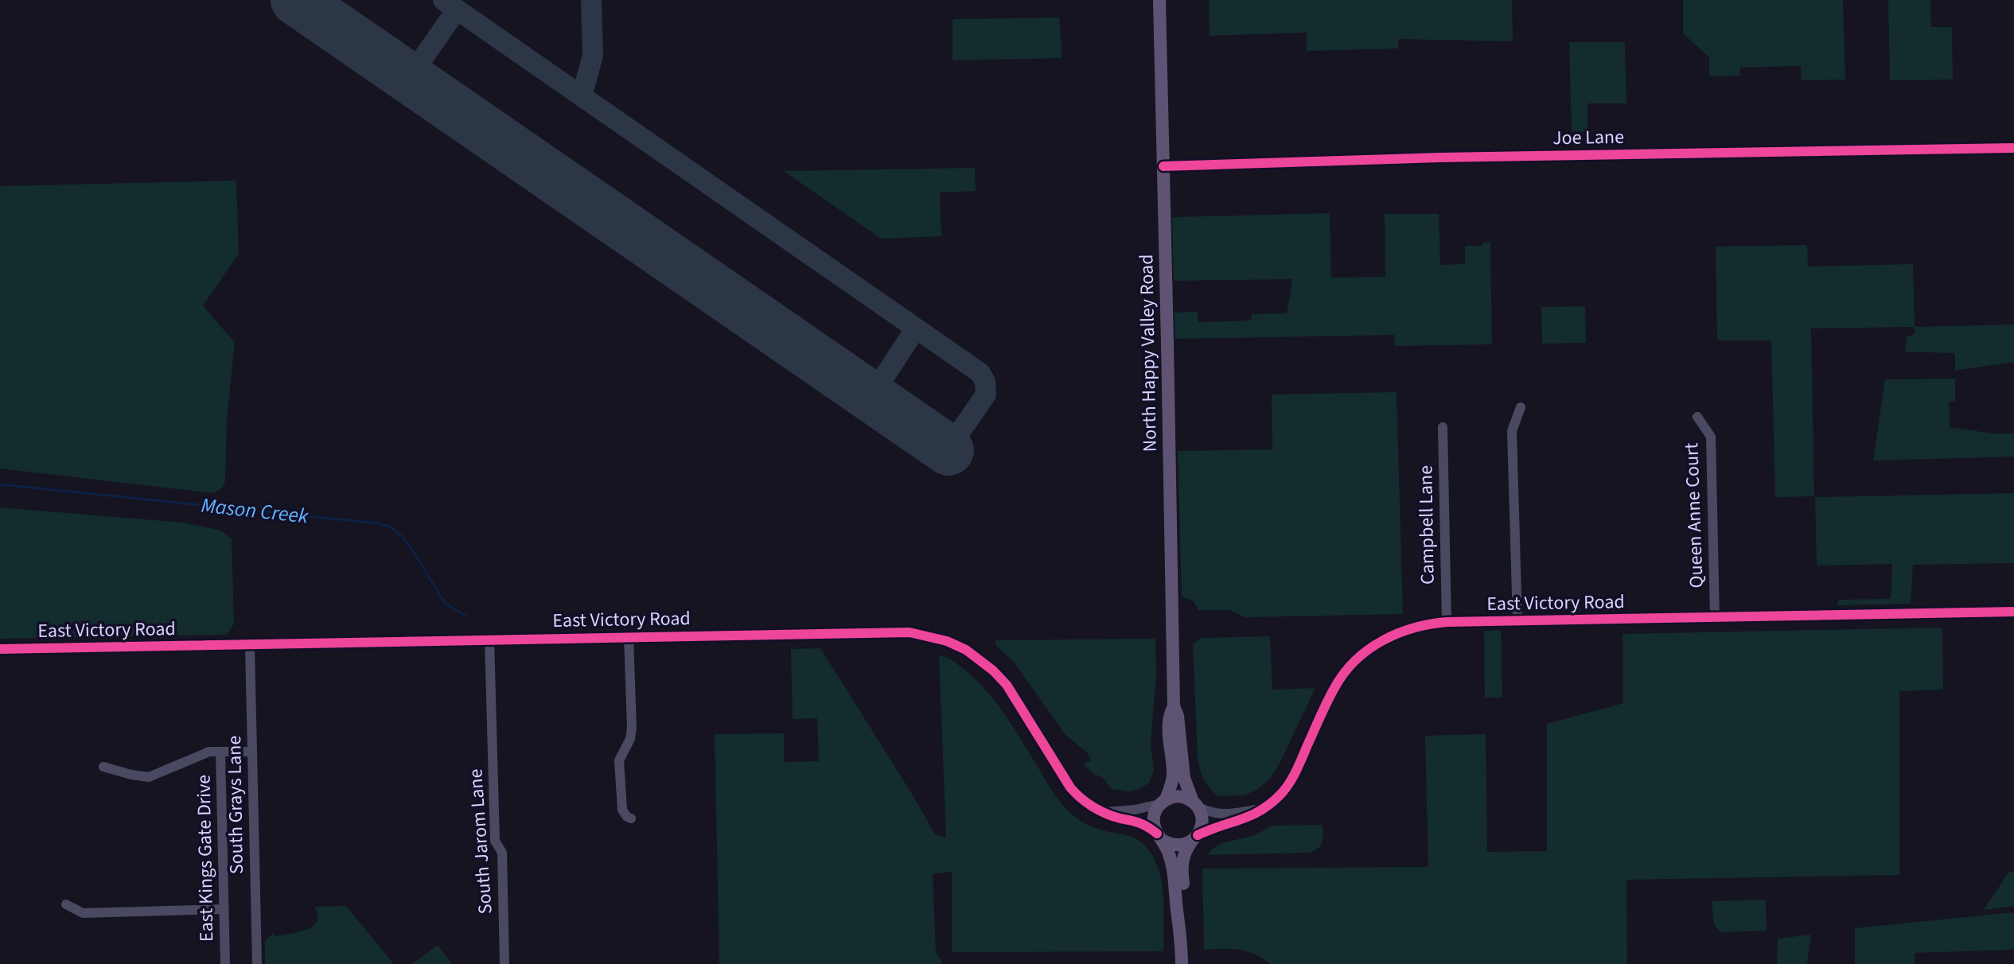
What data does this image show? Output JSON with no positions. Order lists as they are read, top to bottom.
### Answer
{
  "streets": {
    "main road": ["North Happy Valley Road"],
    "street": [
      "Joe Lane",
      "Queen Anne Court",
      "Campbell Lane",
      "East Victory Road",
      "South Grays Lane",
      "South Jarom Lane",
      "East Kings Gate Drive"
    ]
  },
  "crossings": [
    ["Joe Lane", "North Happy Valley Road"],
    ["North Happy Valley Road", "East Victory Road"],
    ["Queen Anne Court", "East Victory Road"],
    ["Campbell Lane", "East Victory Road"],
    ["East Victory Road", "South Grays Lane"],
    ["East Victory Road", "South Jarom Lane"]
  ],
  "water": ["Mason Creek"]
}
